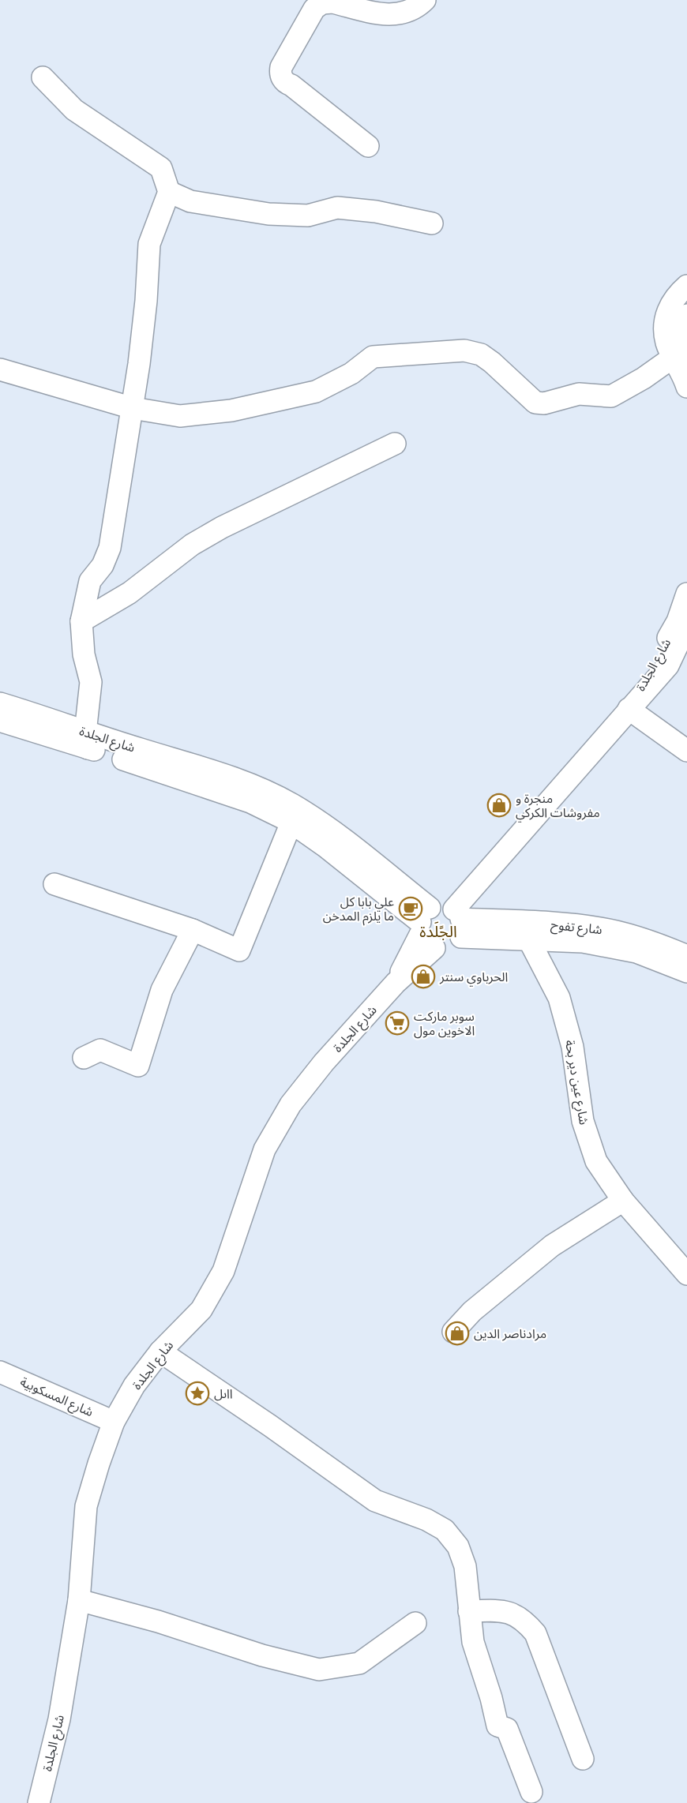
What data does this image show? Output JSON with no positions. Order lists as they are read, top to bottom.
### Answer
{
  "streets": {
    "street": [
      "شارع الجلدة",
      "شارع تفوح",
      "شارع عين دير بحة",
      "شارع المسكوبية"
    ]
  },
  "crossings": [
    ["شارع الجلدة", "شارع تفوح"],
    ["شارع الجلدة", "شارع المسكوبية"],
    ["شارع تفوح", "شارع عين دير بحة"]
  ],
  "districts": ["الجًلَدة"],
  "places": {
    "shop": ["منجرة و مفروشات الكركي", "الحرباوي سنتر", "مرادناصر الدين"],
    "cafe": ["علي بابا كل ما يلزم المدخن"],
    "supermarket": ["سوبر ماركت الاخوين مول"],
    "place": ["ااىل"]
  }
}
